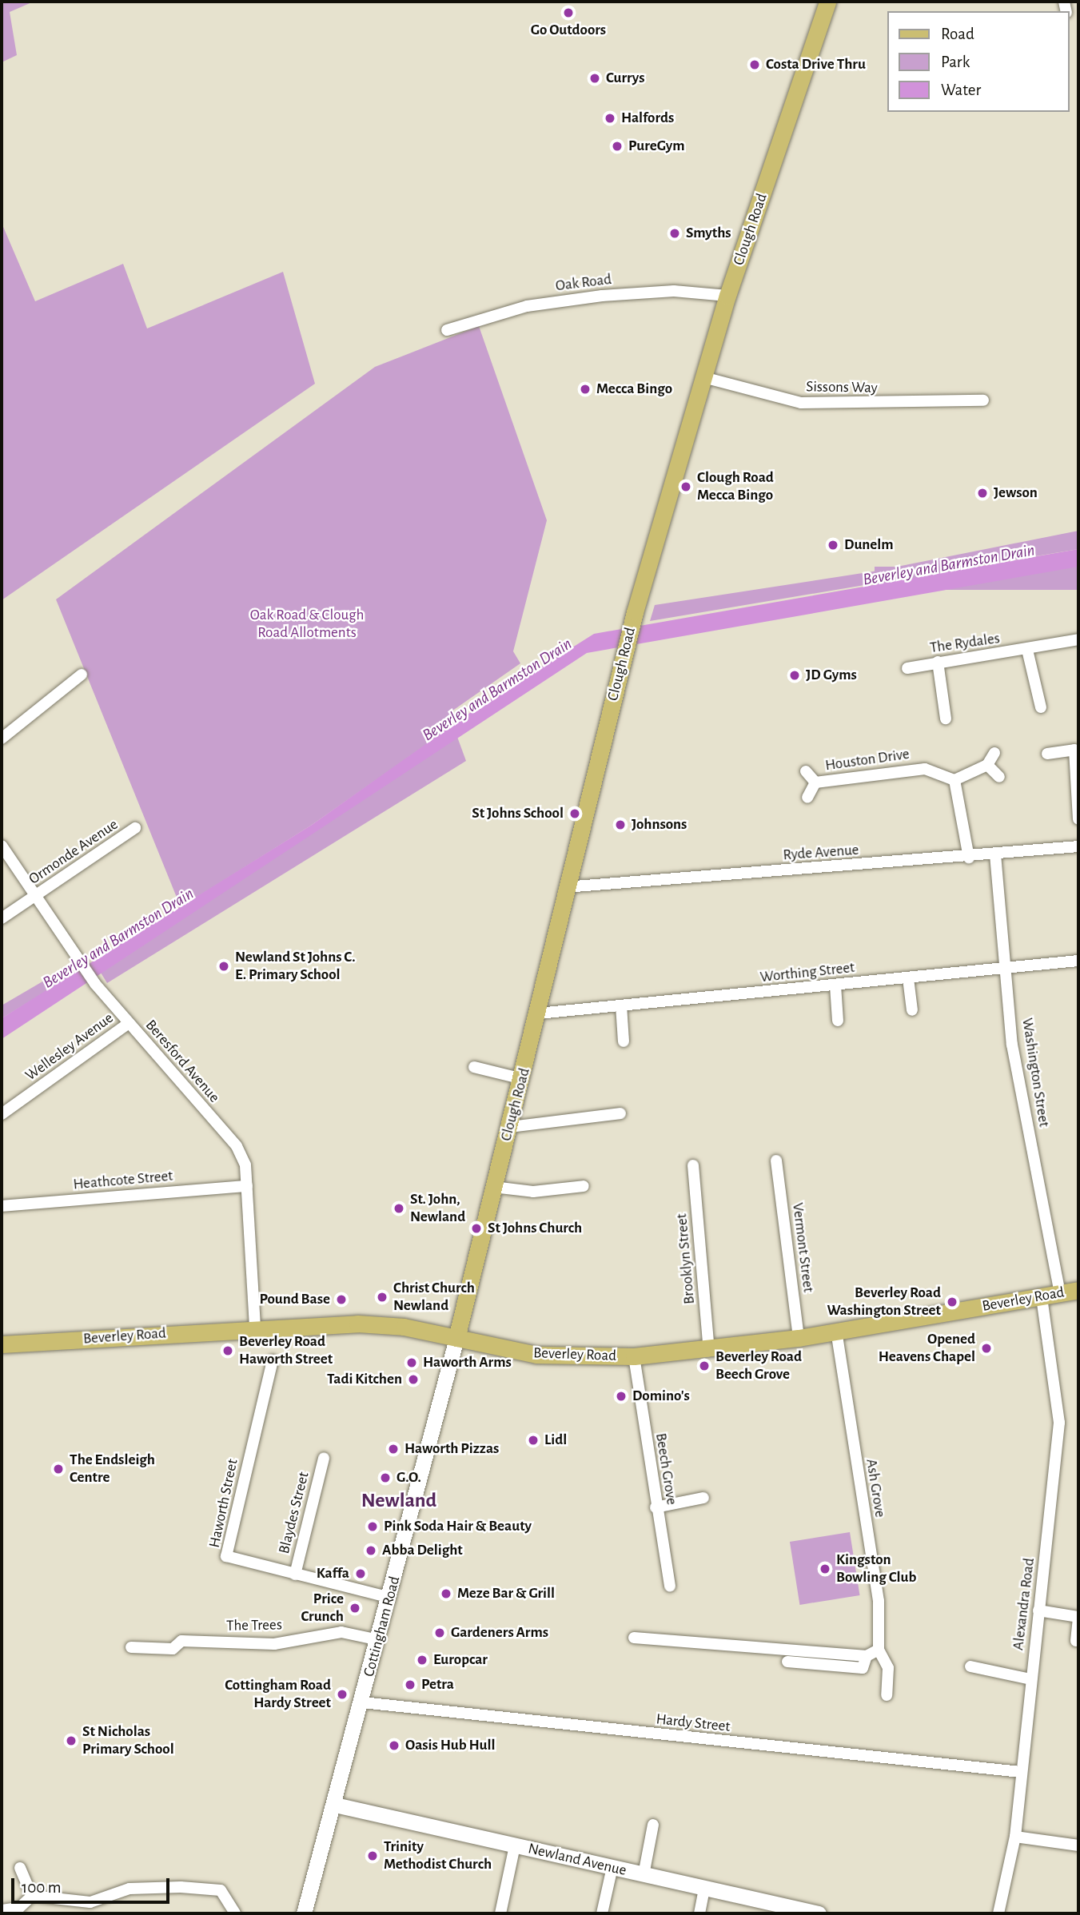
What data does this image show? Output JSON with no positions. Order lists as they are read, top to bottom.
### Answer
{
  "streets": {
    "main road": [
      "Clough Road",
      "Beverley Road",
      "Cottingham Road",
      "Newland Avenue"
    ],
    "street": [
      "Oak Road",
      "Sissons Way",
      "The Rydales",
      "Houston Drive",
      "Ormonde Avenue",
      "Ryde Avenue",
      "Worthing Street",
      "Wellesley Avenue",
      "Beresford Avenue",
      "Washington Street",
      "Heathcote Street",
      "Vermont Street",
      "Brooklyn Street",
      "Beech Grove",
      "Ash Grove",
      "Haworth Street",
      "Blaydes Street",
      "Alexandra Road",
      "The Trees",
      "Hardy Street"
    ]
  },
  "crossings": [
    ["Clough Road", "Oak Road"],
    ["Clough Road", "Sissons Way"],
    ["Clough Road", "Ryde Avenue"],
    ["Clough Road", "Worthing Street"],
    ["Clough Road", "Beverley Road"],
    ["Clough Road", "Cottingham Road"],
    ["Ormonde Avenue", "Beresford Avenue"],
    ["Ryde Avenue", "Washington Street"],
    ["Worthing Street", "Washington Street"],
    ["Wellesley Avenue", "Beresford Avenue"],
    ["Beresford Avenue", "Heathcote Street"],
    ["Beresford Avenue", "Beverley Road"],
    ["Washington Street", "Beverley Road"],
    ["Vermont Street", "Beverley Road"],
    ["Brooklyn Street", "Beverley Road"],
    ["Beverley Road", "Beech Grove"],
    ["Beverley Road", "Ash Grove"],
    ["Beverley Road", "Alexandra Road"],
    ["Beverley Road", "Cottingham Road"],
    ["Haworth Street", "Blaydes Street"],
    ["Haworth Street", "Cottingham Road"],
    ["Alexandra Road", "Hardy Street"],
    ["The Trees", "Cottingham Road"],
    ["Cottingham Road", "Hardy Street"],
    ["Cottingham Road", "Newland Avenue"]
  ],
  "districts": ["Newland"],
  "water": ["Beverley and Barmston Drain"],
  "parks": ["Oak Road & Clough Road Allotments"],
  "places": [
    "Go Outdoors",
    "Costa Drive Thru",
    "Currys",
    "Halfords",
    "PureGym",
    "Smyths",
    "Mecca Bingo",
    "Clough Road Mecca Bingo",
    "Jewson",
    "Dunelm",
    "JD Gyms",
    "St Johns School",
    "Johnsons",
    "Newland St Johns C. E. Primary School",
    "St. John, Newland",
    "St Johns Church",
    "Christ Church Newland",
    "Pound Base",
    "Beverley Road Washington Street",
    "Opened Heavens Chapel",
    "Beverley Road Haworth Street",
    "Haworth Arms",
    "Beverley Road Beech Grove",
    "Tadi Kitchen",
    "Domino's",
    "Lidl",
    "Haworth Pizzas",
    "The Endsleigh Centre",
    "G.O.",
    "Pink Soda Hair & Beauty",
    "Abba Delight",
    "Kingston Bowling Club",
    "Kaffa",
    "Meze Bar & Grill",
    "Price Crunch",
    "Gardeners Arms",
    "Europcar",
    "Petra",
    "Cottingham Road Hardy Street",
    "St Nicholas Primary School",
    "Oasis Hub Hull",
    "Trinity Methodist Church"
  ],
  "legend": ["Road", "Park", "Water"],
  "scale_bar": "100 m"
}
